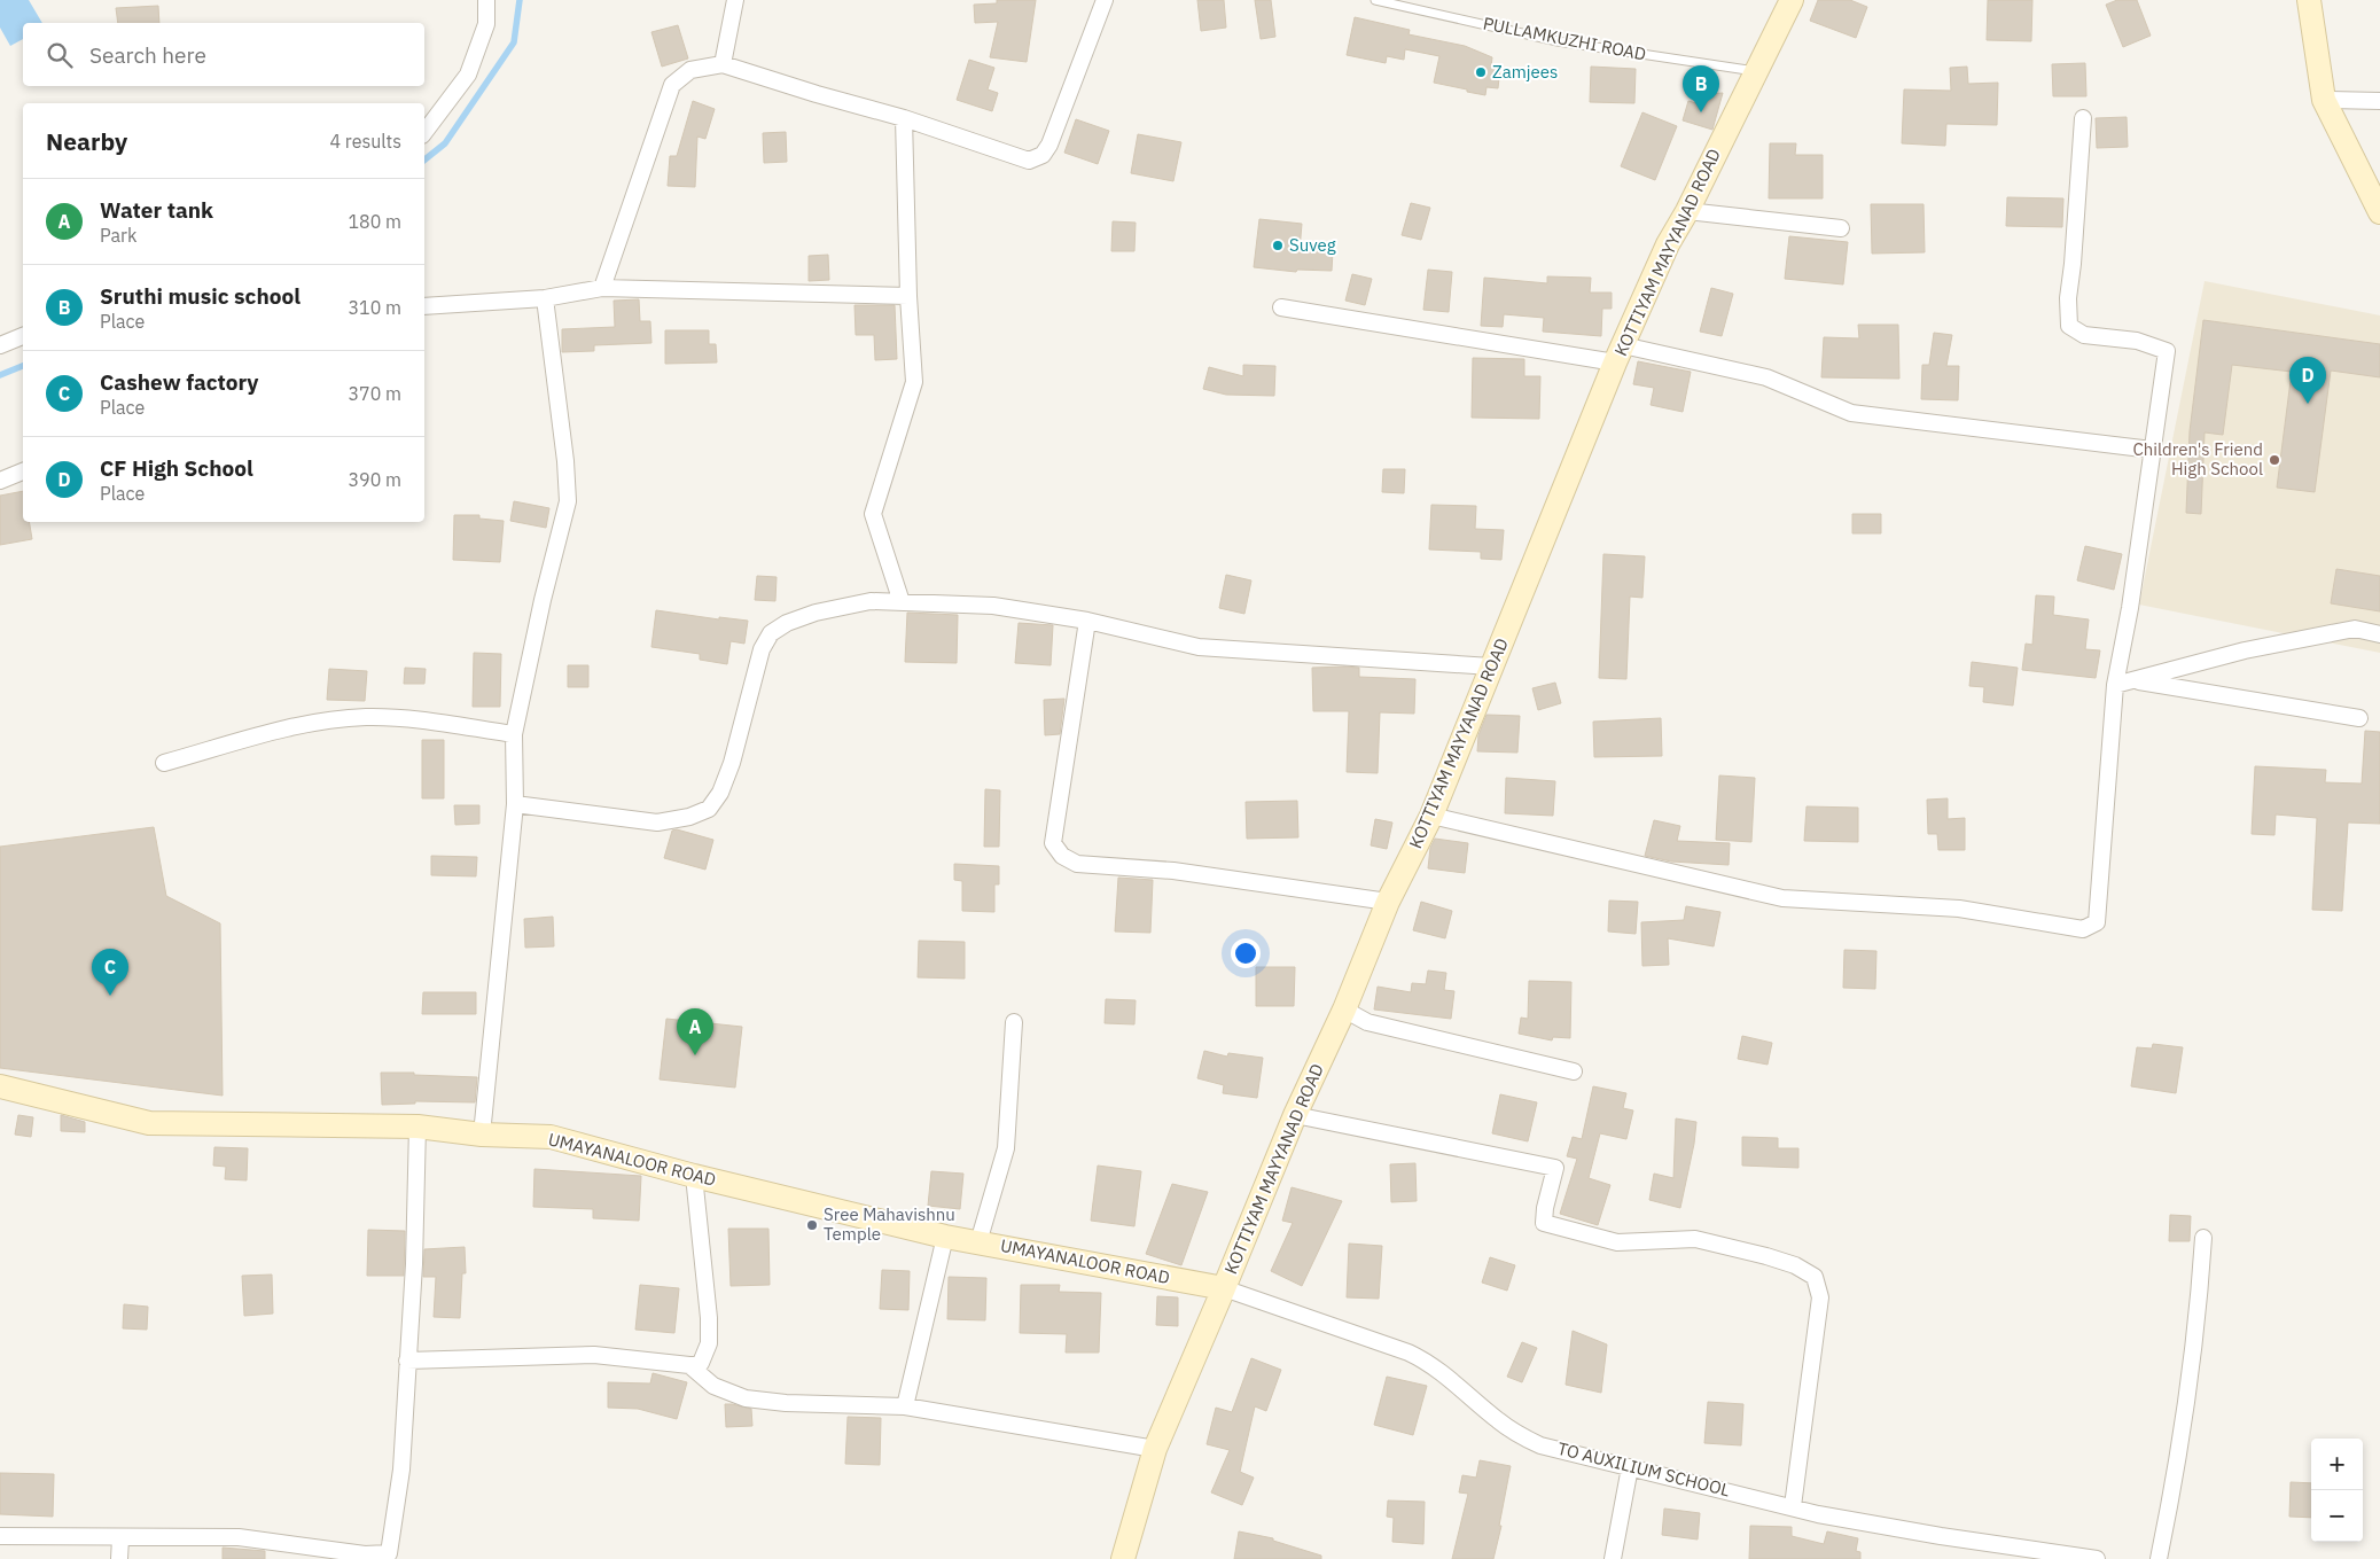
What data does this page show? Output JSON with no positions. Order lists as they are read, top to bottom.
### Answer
{
  "streets": {
    "main road": ["KOTTIYAM MAYYANAD ROAD", "UMAYANALOOR ROAD"],
    "street": ["TO AUXILIUM SCHOOL"],
    "lane": ["PULLAMKUZHI ROAD"]
  },
  "crossings": [
    ["PULLAMKUZHI ROAD", "KOTTIYAM MAYYANAD ROAD"],
    ["KOTTIYAM MAYYANAD ROAD", "UMAYANALOOR ROAD"],
    ["KOTTIYAM MAYYANAD ROAD", "TO AUXILIUM SCHOOL"],
    ["UMAYANALOOR ROAD", "TO AUXILIUM SCHOOL"]
  ],
  "places": [
    "Zamjees",
    "Suveg",
    "Children's Friend High School",
    "Sree Mahavishnu Temple"
  ],
  "page": {
    "search": "Search here",
    "pins": [
      "B",
      "D",
      "C",
      "A"
    ],
    "heading": ["Nearby", "4 results"],
    "list": [
      {
        "mark": "A",
        "name": "Water tank",
        "note": "Park",
        "value": "180 m"
      },
      {
        "mark": "B",
        "name": "Sruthi music school",
        "note": "Place",
        "value": "310 m"
      },
      {
        "mark": "C",
        "name": "Cashew factory",
        "note": "Place",
        "value": "370 m"
      },
      {
        "mark": "D",
        "name": "CF High School",
        "note": "Place",
        "value": "390 m"
      }
    ],
    "map_buttons": ["+", "−"]
  }
}
